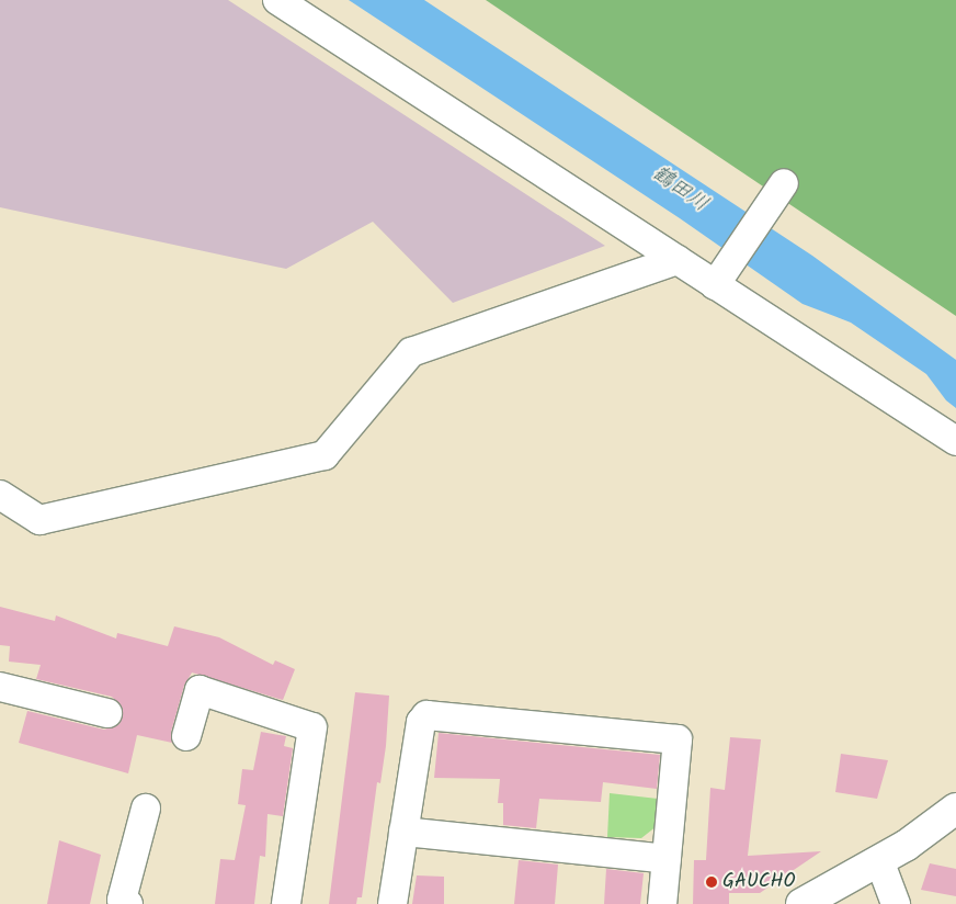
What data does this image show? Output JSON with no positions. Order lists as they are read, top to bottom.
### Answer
{
  "water": ["鶴田川"],
  "places": ["GAUCHO"]
}
